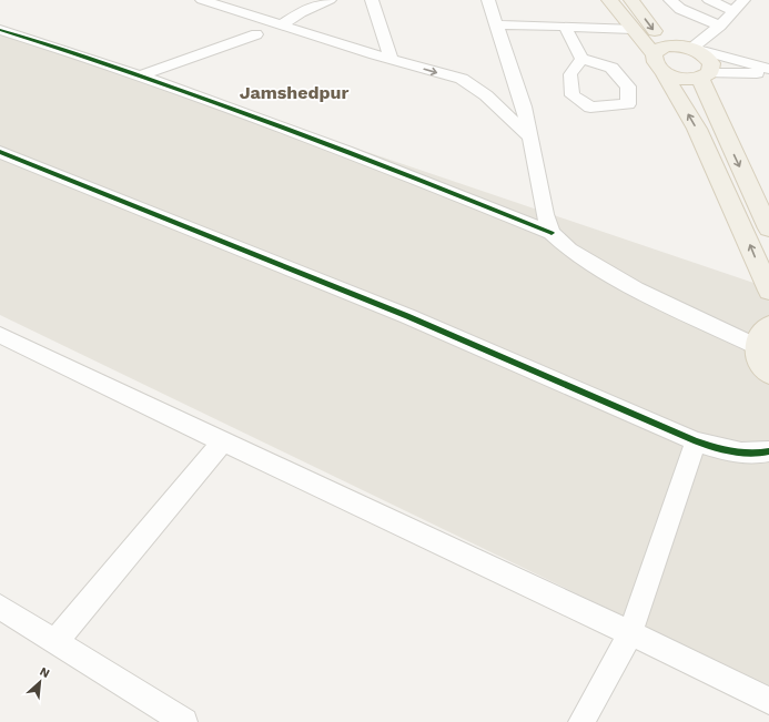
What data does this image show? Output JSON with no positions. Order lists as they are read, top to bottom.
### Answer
{
  "districts": ["Jamshedpur"],
  "north": "top right"
}
